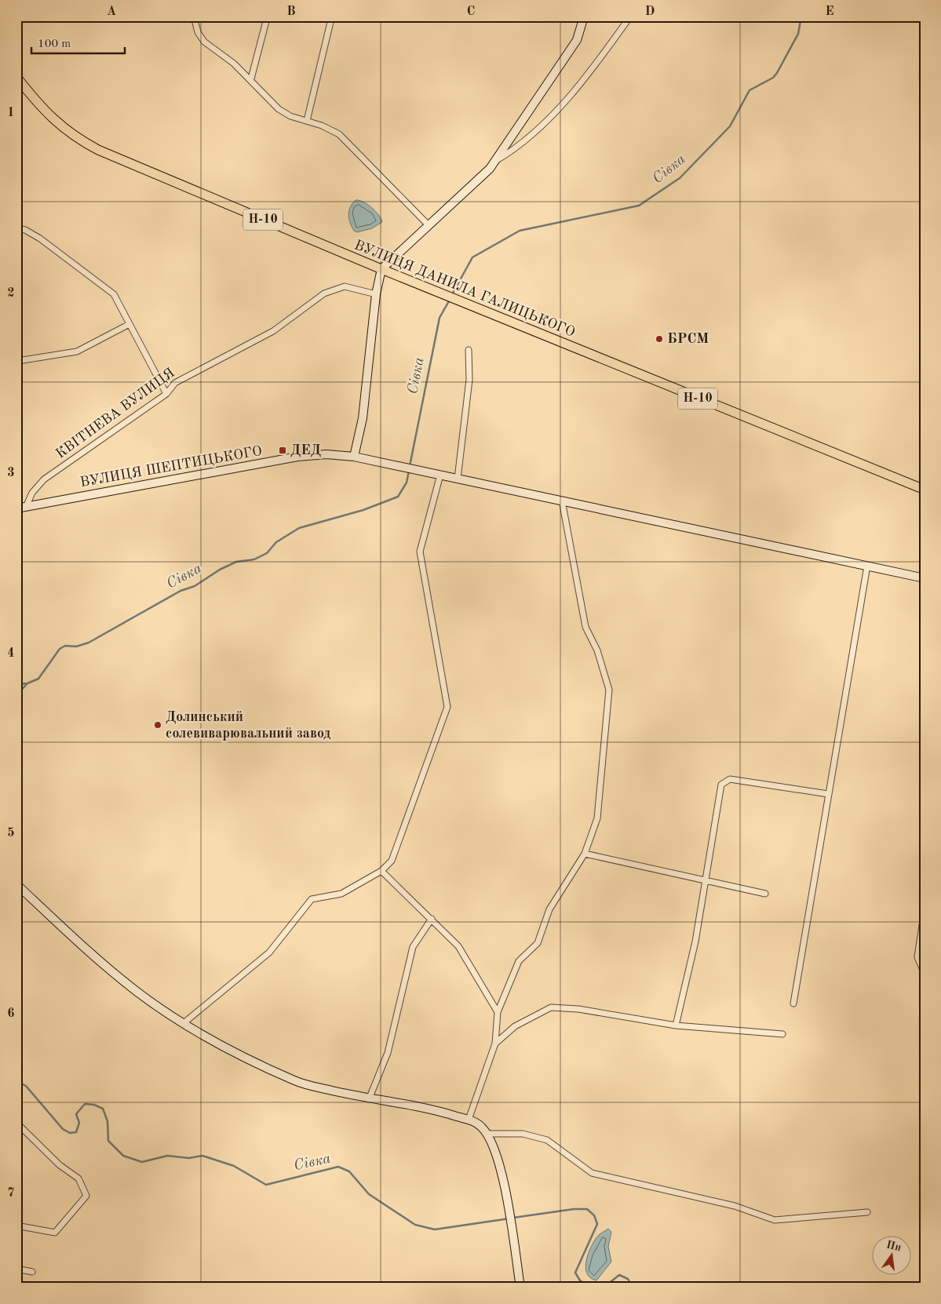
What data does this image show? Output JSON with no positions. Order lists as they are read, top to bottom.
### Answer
{
  "streets": {
    "main road": ["Н-10", "ВУЛИЦЯ ДАНИЛА ГАЛИЦЬКОГО"],
    "street": ["КВІТНЕВА ВУЛИЦЯ", "ВУЛИЦЯ ШЕПТИЦЬКОГО"]
  },
  "crossings": [
    ["КВІТНЕВА ВУЛИЦЯ", "ВУЛИЦЯ ШЕПТИЦЬКОГО"]
  ],
  "water": ["Сівка"],
  "places": {
    "other": ["БРСМ", "Долинський солевиварювальний завод"],
    "transit": ["ДЕД"]
  },
  "scale_bar": "100 m",
  "north": "top",
  "grid": {
    "columns": [
      "A",
      "B",
      "C",
      "D",
      "E"
    ],
    "rows": [
      "1",
      "2",
      "3",
      "4",
      "5",
      "6",
      "7"
    ]
  }
}
